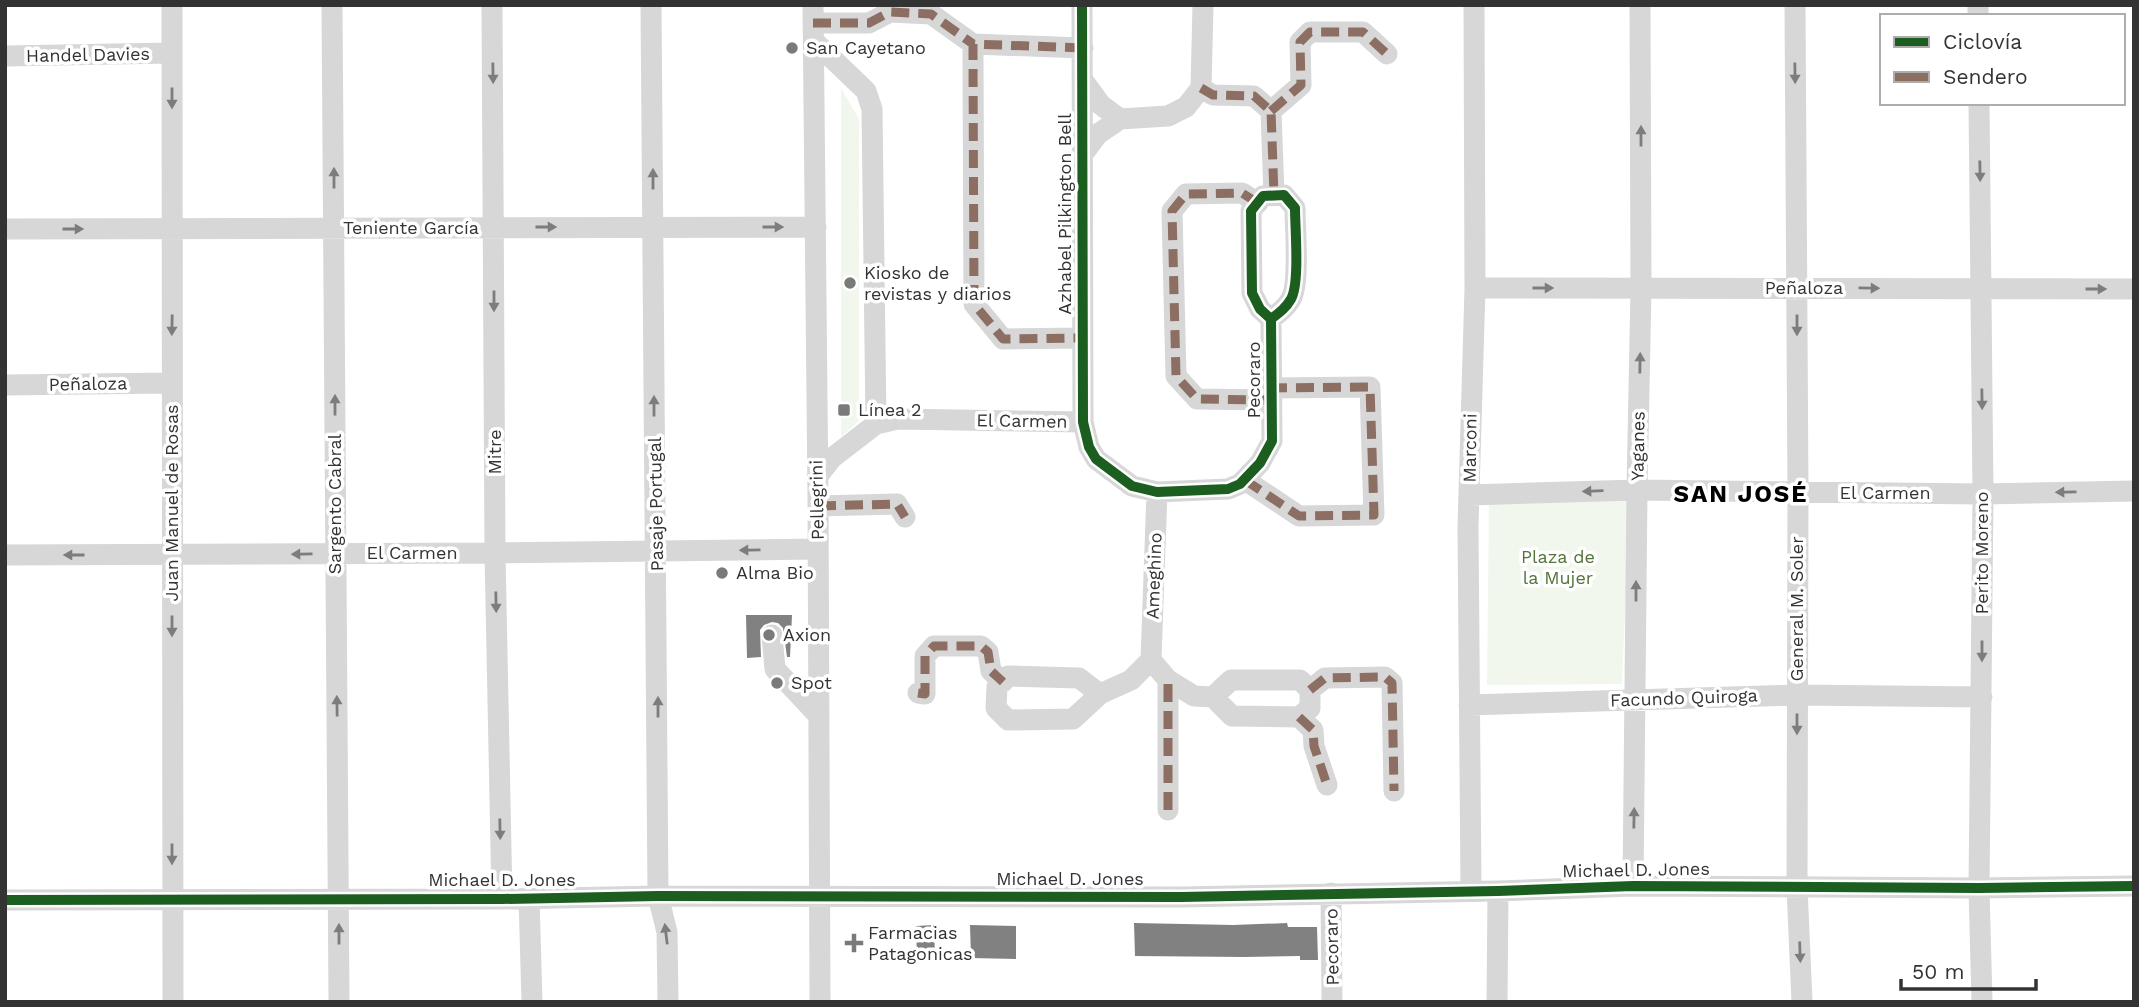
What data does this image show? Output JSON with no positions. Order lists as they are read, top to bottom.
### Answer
{
  "streets": {
    "street": [
      "Handel Davies",
      "Azhabel Pilkington Bell",
      "Teniente García",
      "Peñaloza",
      "Pecoraro",
      "El Carmen",
      "Yaganes",
      "Marconi",
      "Mitre",
      "Pellegrini",
      "Juan Manuel de Rosas",
      "Sargento Cabral",
      "Pasaje Portugal",
      "Perito Moreno",
      "Ameghino",
      "General M. Soler",
      "Facundo Quiroga",
      "Michael D. Jones"
    ]
  },
  "crossings": [
    ["Handel Davies", "Juan Manuel de Rosas"],
    ["Azhabel Pilkington Bell", "El Carmen"],
    ["Teniente García", "Mitre"],
    ["Teniente García", "Pellegrini"],
    ["Teniente García", "Juan Manuel de Rosas"],
    ["Teniente García", "Sargento Cabral"],
    ["Teniente García", "Pasaje Portugal"],
    ["Peñaloza", "Yaganes"],
    ["Peñaloza", "Marconi"],
    ["Peñaloza", "Juan Manuel de Rosas"],
    ["Peñaloza", "Perito Moreno"],
    ["Peñaloza", "General M. Soler"],
    ["Pecoraro", "El Carmen"],
    ["Pecoraro", "Michael D. Jones"],
    ["El Carmen", "Yaganes"],
    ["El Carmen", "Marconi"],
    ["El Carmen", "Mitre"],
    ["El Carmen", "Pellegrini"],
    ["El Carmen", "Juan Manuel de Rosas"],
    ["El Carmen", "Sargento Cabral"],
    ["El Carmen", "Pasaje Portugal"],
    ["El Carmen", "Perito Moreno"],
    ["El Carmen", "Ameghino"],
    ["El Carmen", "General M. Soler"],
    ["Yaganes", "Facundo Quiroga"],
    ["Yaganes", "Michael D. Jones"],
    ["Marconi", "Facundo Quiroga"],
    ["Marconi", "Michael D. Jones"],
    ["Mitre", "Michael D. Jones"],
    ["Pellegrini", "Michael D. Jones"],
    ["Juan Manuel de Rosas", "Michael D. Jones"],
    ["Sargento Cabral", "Michael D. Jones"],
    ["Pasaje Portugal", "Michael D. Jones"],
    ["Perito Moreno", "Facundo Quiroga"],
    ["Perito Moreno", "Michael D. Jones"],
    ["General M. Soler", "Facundo Quiroga"],
    ["General M. Soler", "Michael D. Jones"]
  ],
  "one_way": [
    "Teniente García",
    "Peñaloza",
    "El Carmen",
    "Yaganes",
    "Mitre",
    "Juan Manuel de Rosas",
    "Sargento Cabral",
    "Pasaje Portugal",
    "Perito Moreno",
    "General M. Soler"
  ],
  "districts": ["SAN JOSÉ"],
  "parks": ["Plaza de la Mujer"],
  "places": {
    "other": [
      "San Cayetano",
      "Kiosko de revistas y diarios",
      "Alma Bio",
      "Axion",
      "Spot"
    ],
    "transit": ["Línea 2"],
    "health": ["Farmacias Patagonicas"]
  },
  "legend": ["Ciclovía", "Sendero"],
  "scale_bar": "50 m"
}
